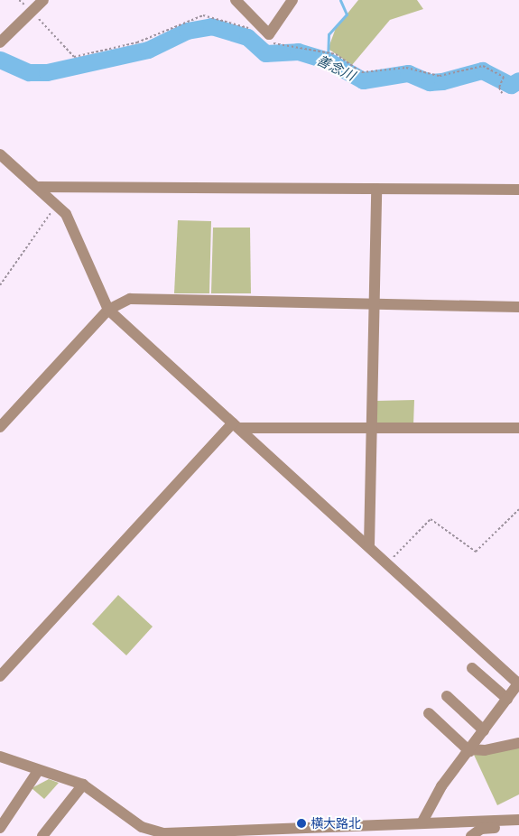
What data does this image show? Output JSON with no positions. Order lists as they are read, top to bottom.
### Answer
{
  "water": ["善念川"],
  "places": ["横大路北"]
}
